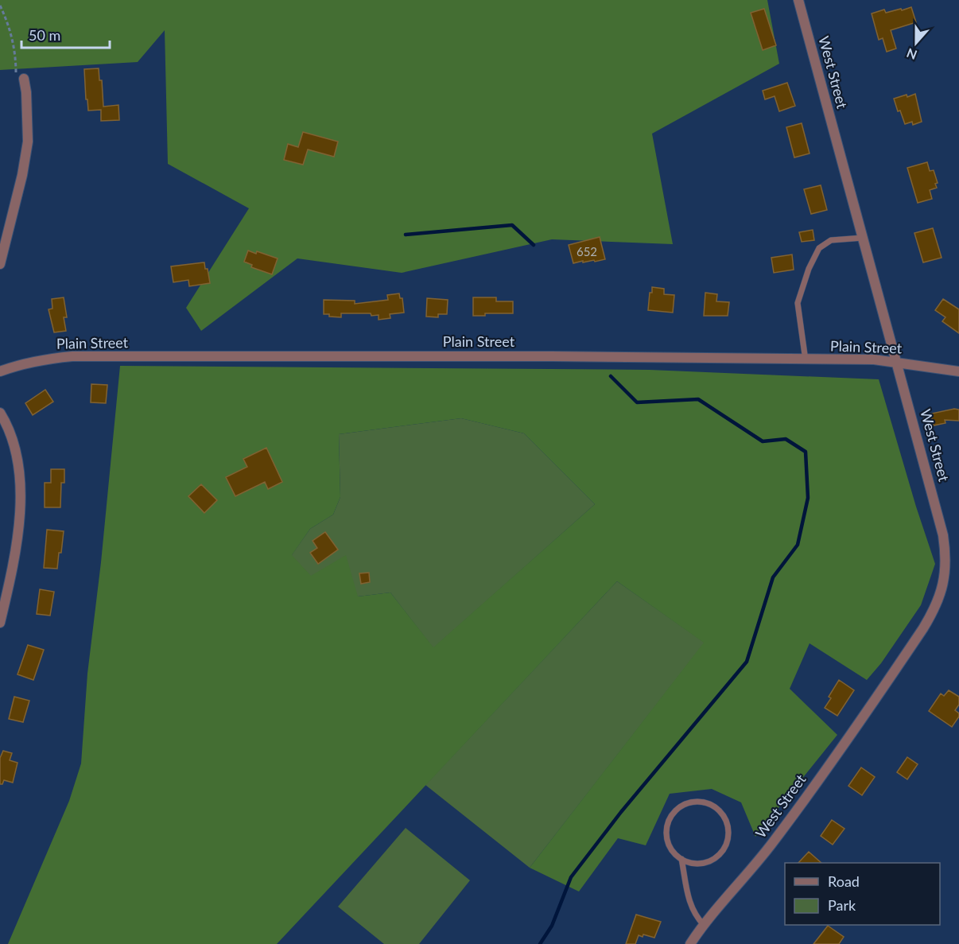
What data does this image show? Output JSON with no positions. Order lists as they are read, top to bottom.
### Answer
{
  "streets": {
    "street": ["West Street", "Plain Street"]
  },
  "crossings": [
    ["West Street", "Plain Street"]
  ],
  "house_numbers": ["652"],
  "legend": ["Road", "Park"],
  "scale_bar": "50 m",
  "north": "bottom"
}
